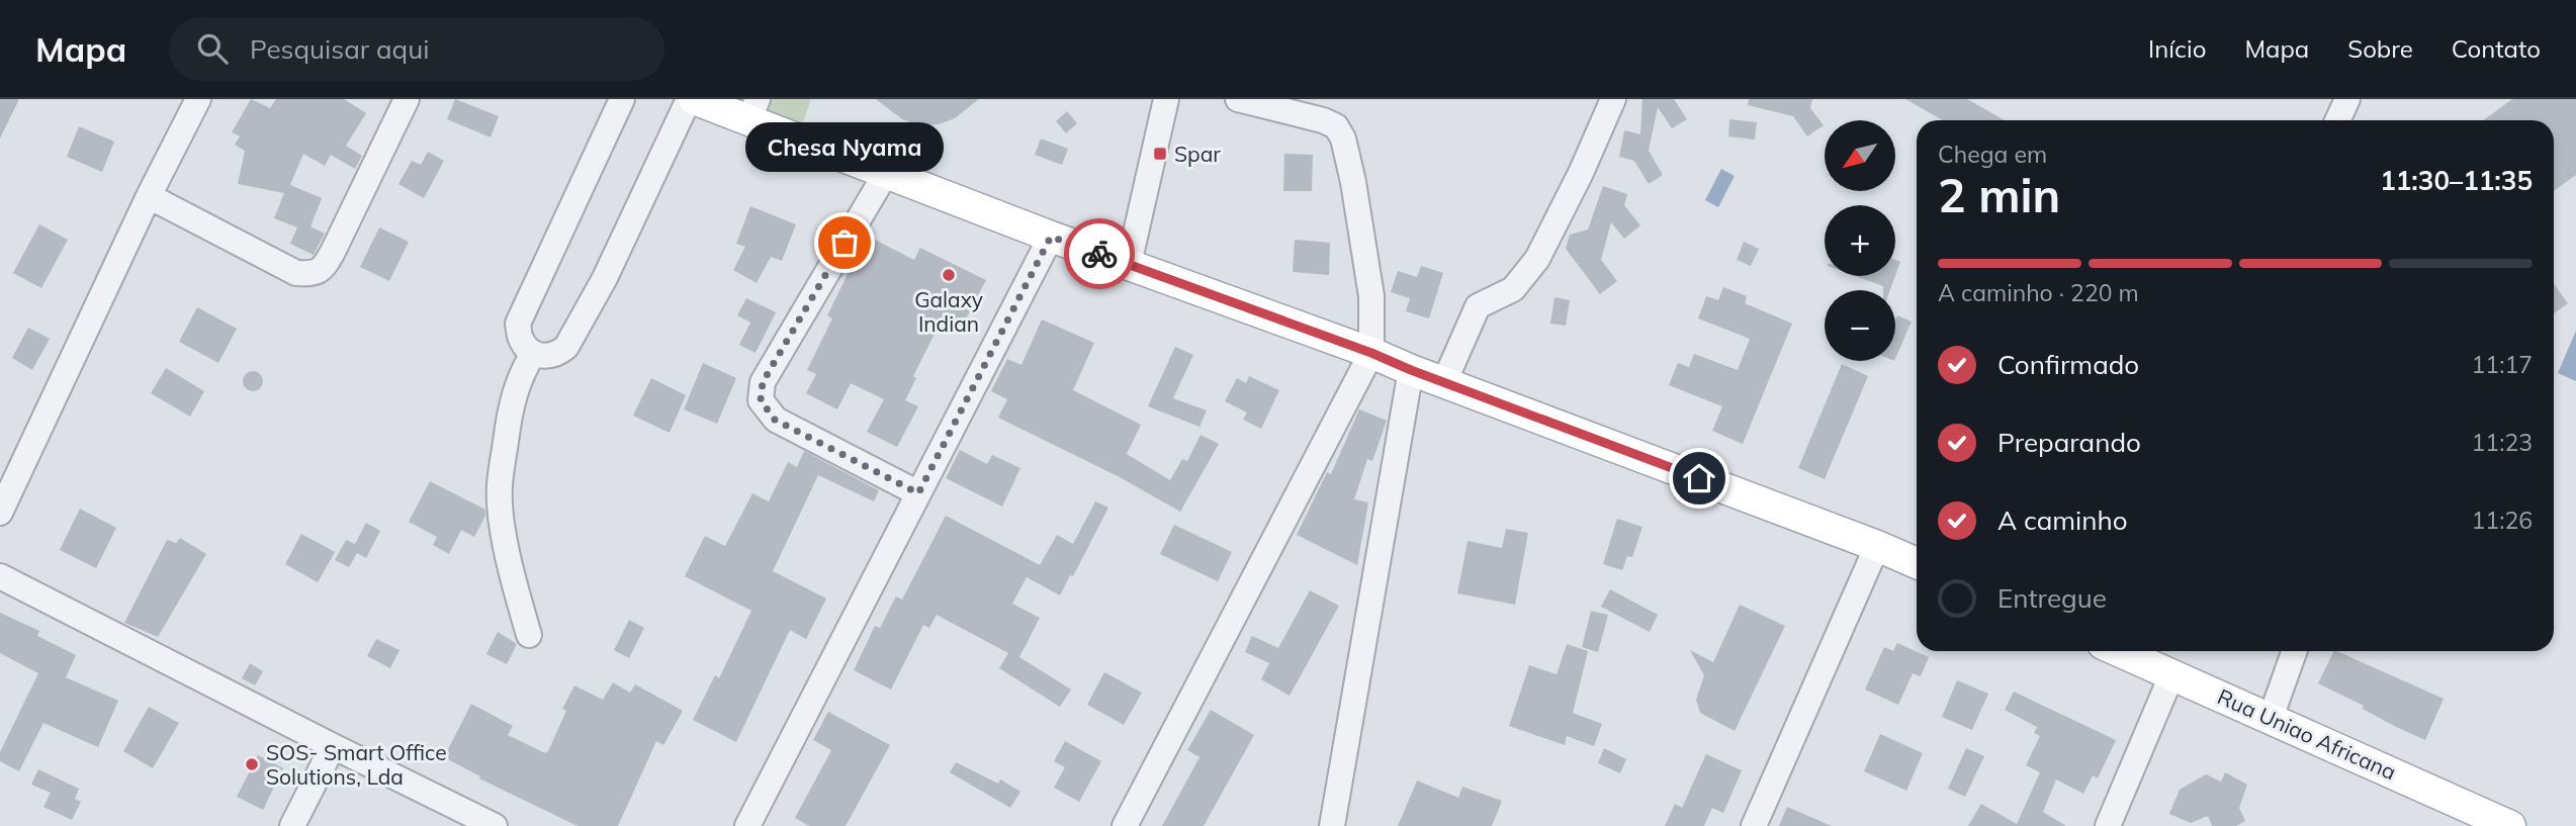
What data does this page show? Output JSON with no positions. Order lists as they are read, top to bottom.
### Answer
{
  "streets": {
    "main road": ["Rua Uniao Africana"]
  },
  "places": {
    "transit": ["Spar"],
    "other": ["Chesa Nyama", "Galaxy Indian", "SOS- Smart Office Solutions, Lda"]
  },
  "north": "bottom left",
  "page": {
    "header": "Mapa",
    "search": "Pesquisar aqui",
    "nav": [
      "Início",
      "Mapa",
      "Sobre",
      "Contato"
    ],
    "map_buttons": ["+", "−"],
    "heading": ["2 min", "Chega em", "11:30–11:35"],
    "bubble": "Chesa Nyama",
    "bar": "A caminho · 220 m",
    "list": [
      ["Confirmado", "11:17"],
      ["Preparando", "11:23"],
      ["A caminho", "11:26"],
      "Entregue"
    ]
  }
}
